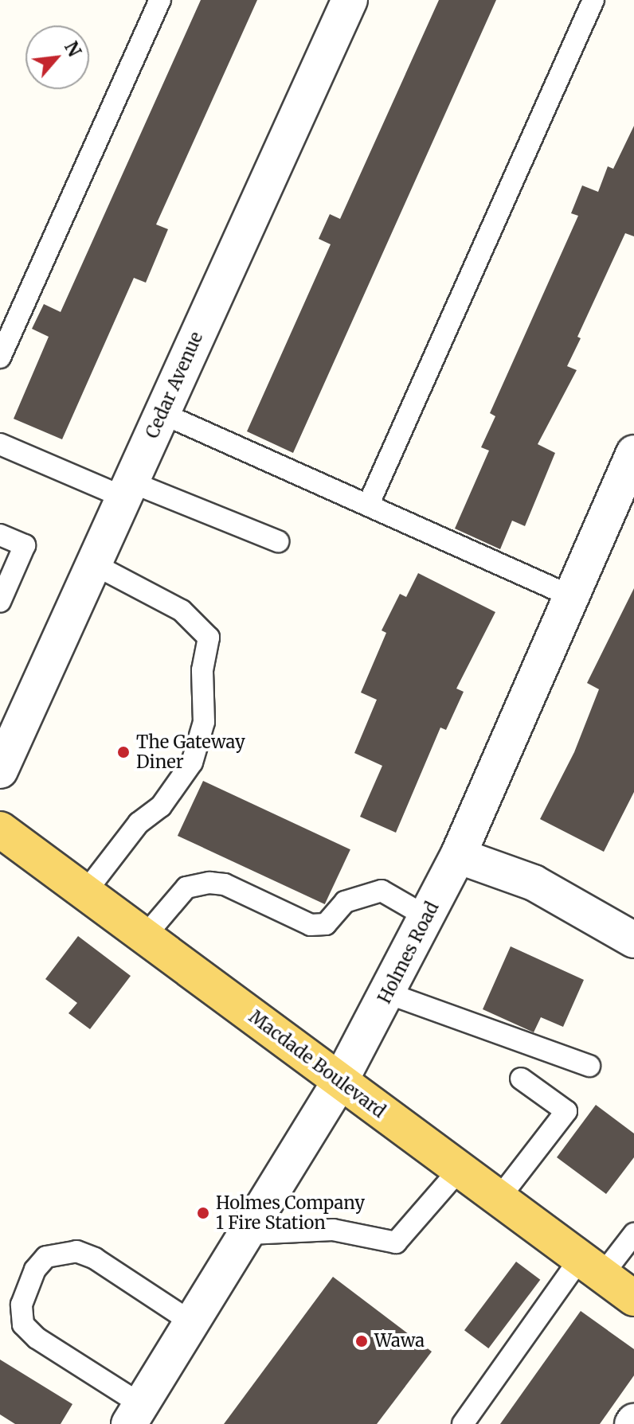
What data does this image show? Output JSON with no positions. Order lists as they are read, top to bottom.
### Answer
{
  "streets": {
    "main road": ["Macdade Boulevard"],
    "street": ["Cedar Avenue", "Holmes Road"]
  },
  "crossings": [
    ["Holmes Road", "Macdade Boulevard"]
  ],
  "places": ["The Gateway Diner", "Holmes Company 1 Fire Station", "Wawa"],
  "north": "top right"
}
